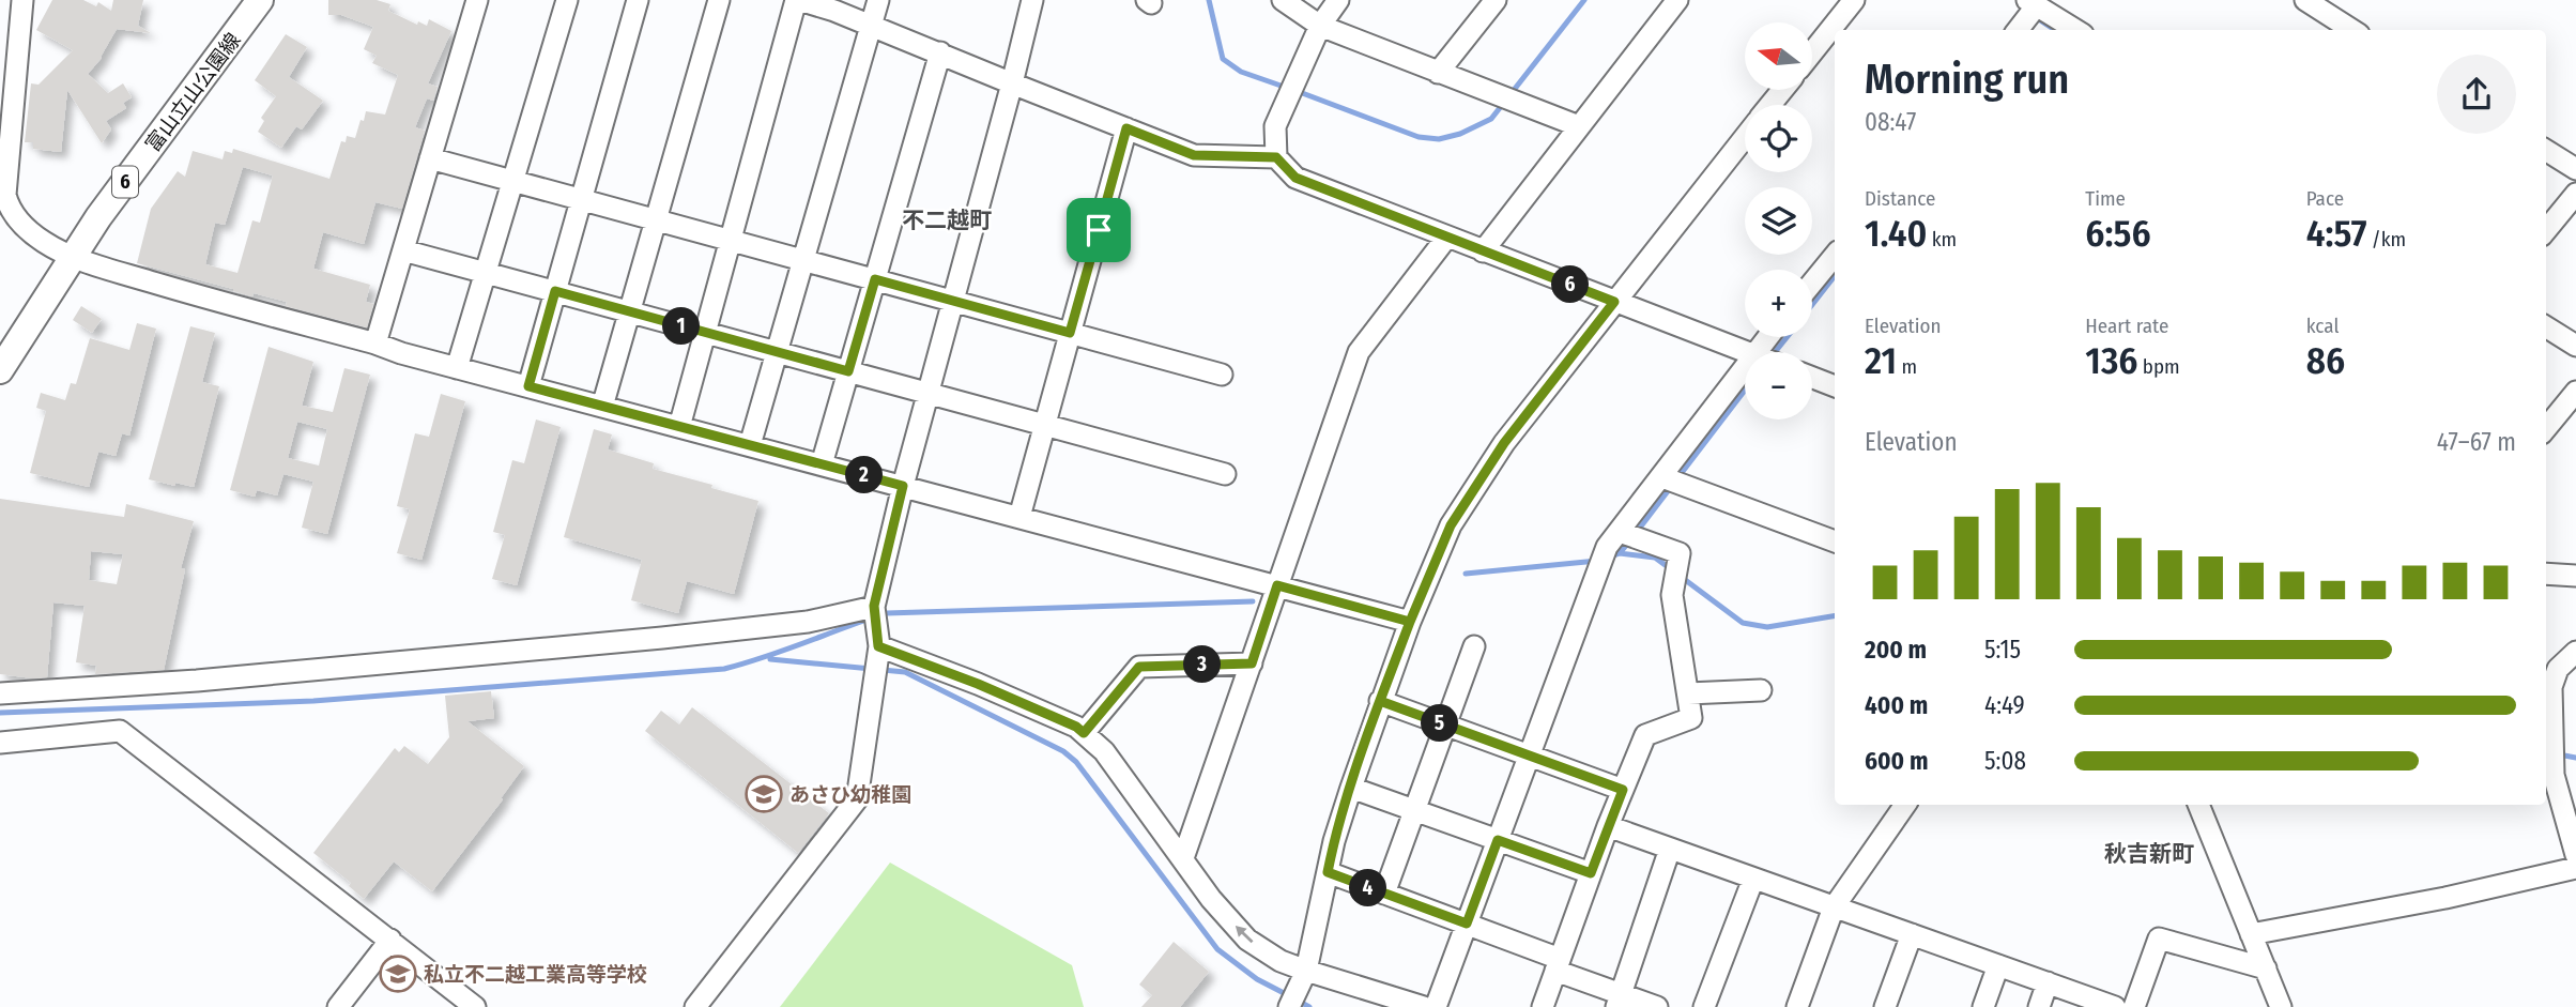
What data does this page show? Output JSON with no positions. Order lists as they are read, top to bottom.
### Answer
{
  "streets": {
    "main road": ["富山立山公園線", "6"]
  },
  "districts": ["不二越町", "秋吉新町"],
  "places": {
    "school or university": ["あさひ幼稚園", "私立不二越工業高等学校"]
  },
  "north": "left",
  "page": {
    "map_buttons": ["+", "−"],
    "heading": ["Morning run", "08:47"],
    "stats": [
      ["Distance", "1.40 km"],
      ["Time", "6:56"],
      ["Pace", "4:57 /km"],
      ["Elevation", "21 m"],
      ["Heart rate", "136 bpm"],
      ["kcal", "86"]
    ],
    "pins": [
      "6",
      "1",
      "2",
      "3",
      "5",
      "4"
    ],
    "chart": ["Elevation", "47–67 m"],
    "list": [
      {
        "name": "200 m",
        "note": "5:15"
      },
      {
        "name": "400 m",
        "note": "4:49"
      },
      {
        "name": "600 m",
        "note": "5:08"
      }
    ]
  }
}
